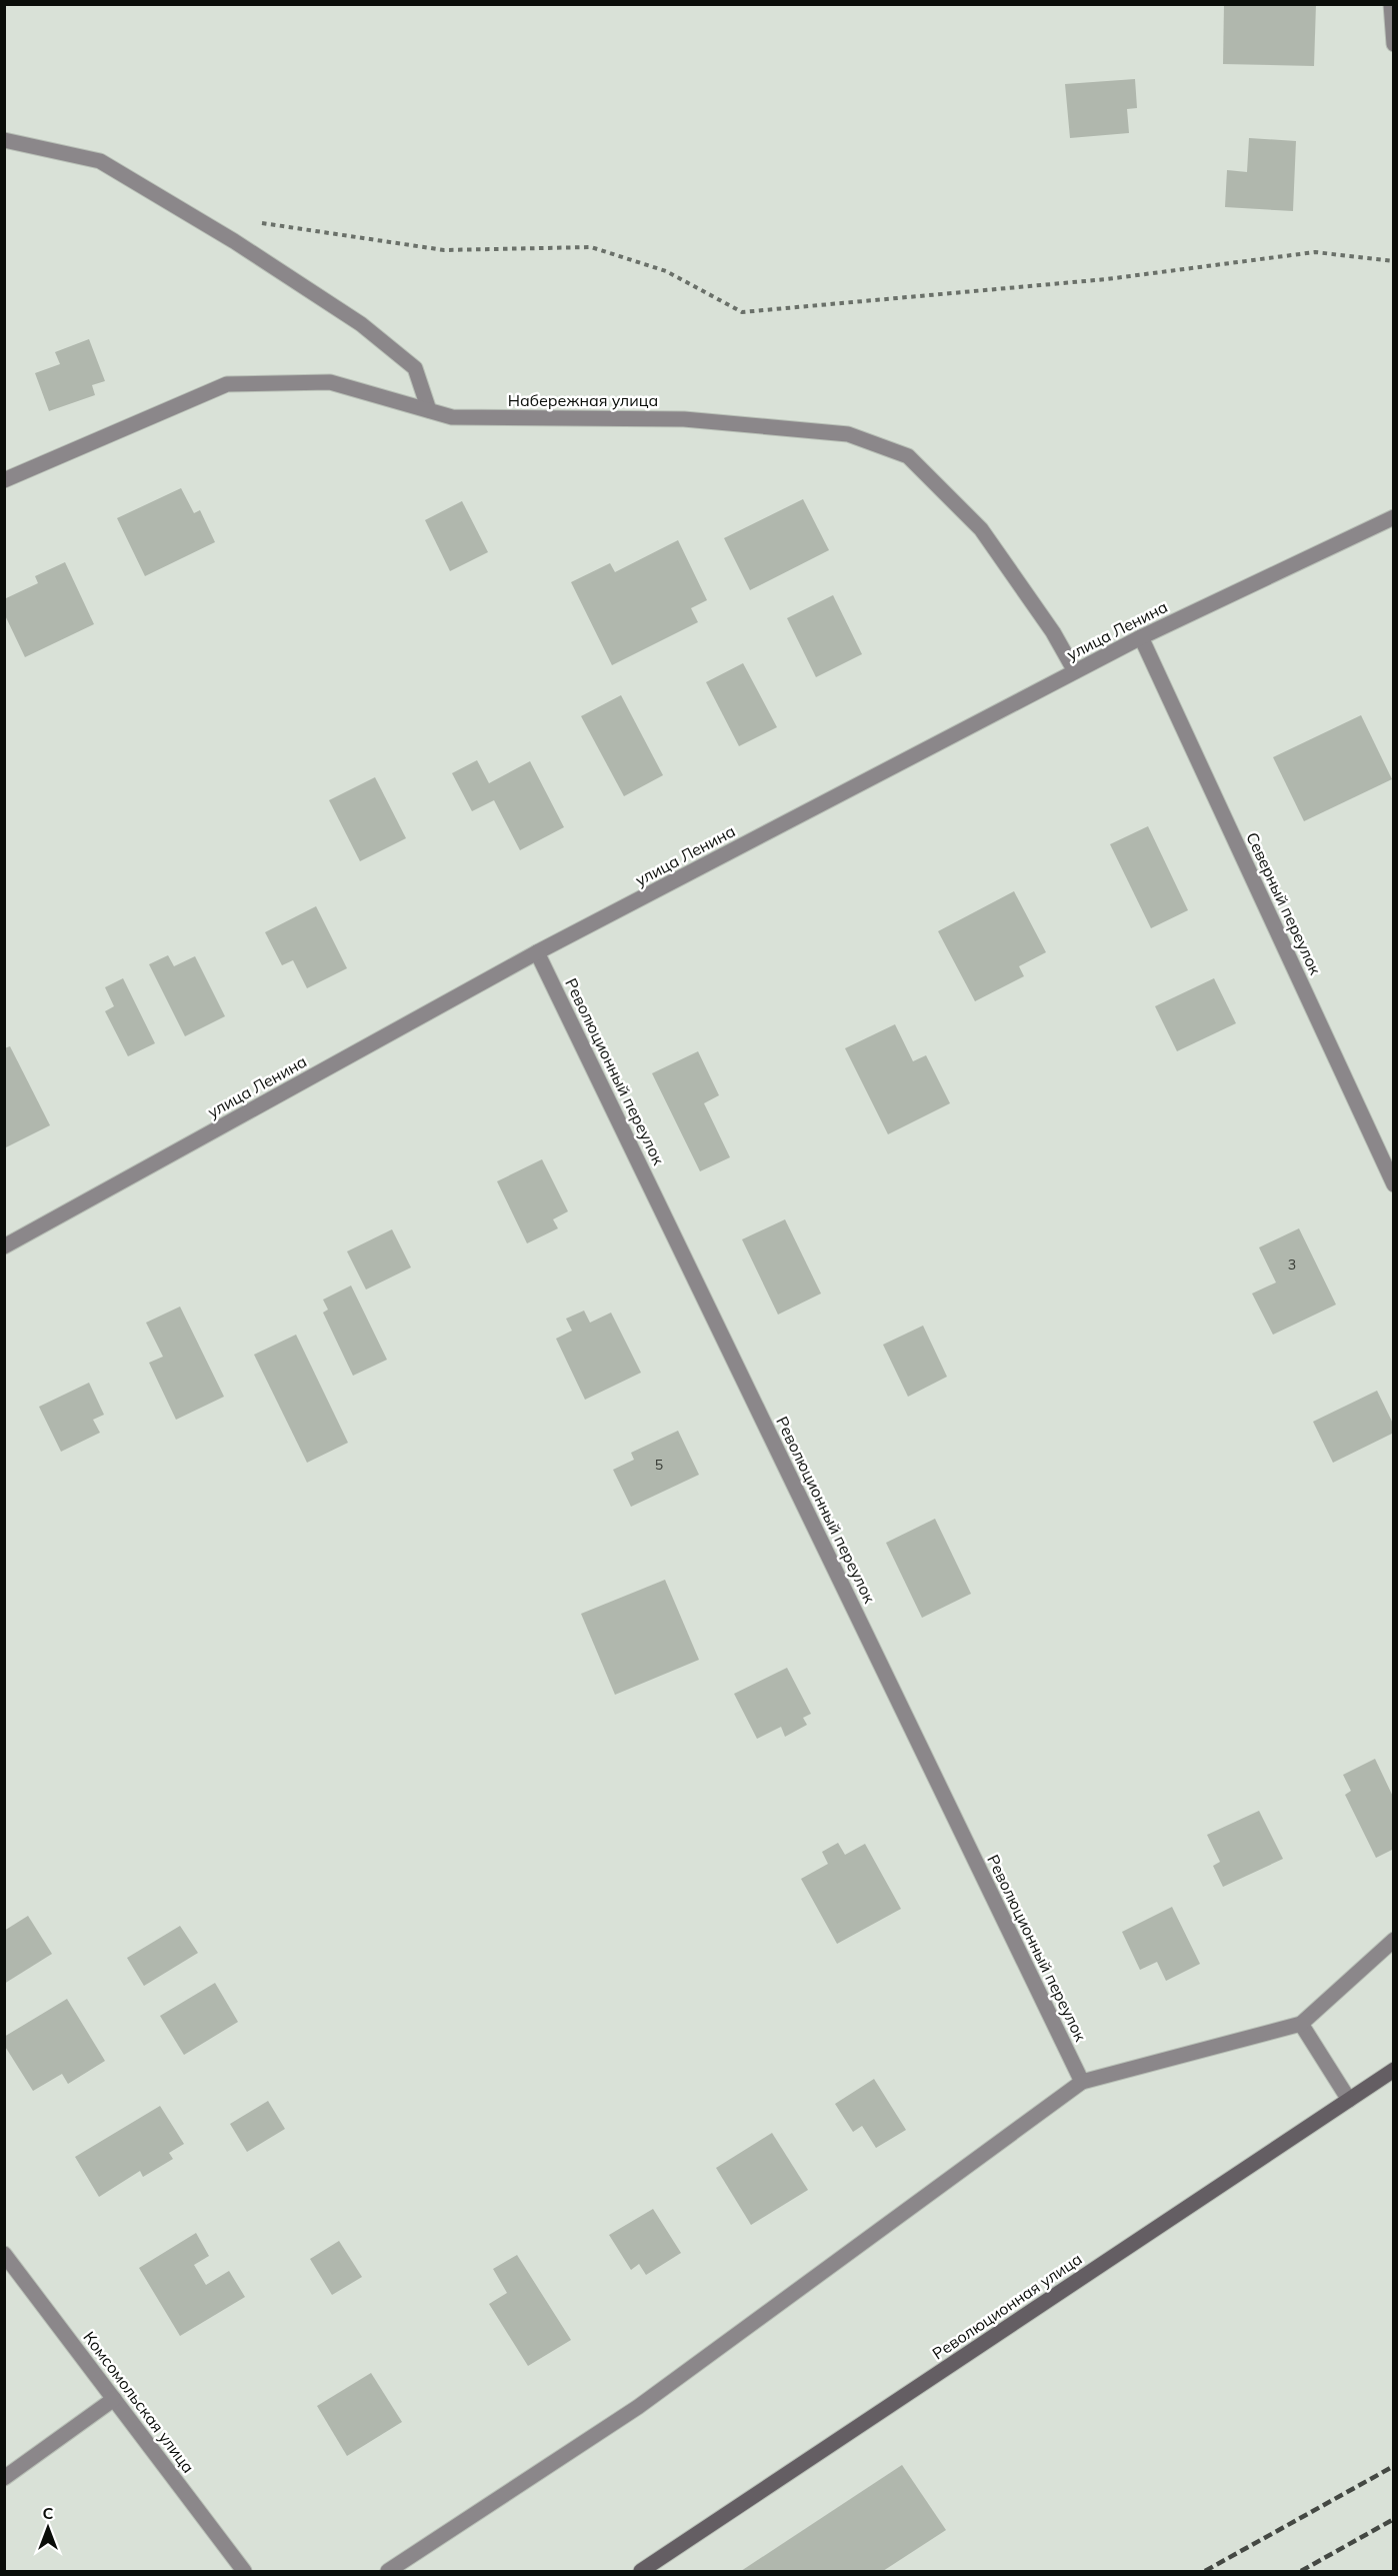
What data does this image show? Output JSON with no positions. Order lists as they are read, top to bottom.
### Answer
{
  "streets": {
    "main road": ["Революционная улица"],
    "street": [
      "Набережная улица",
      "улица Ленина",
      "Северный переулок",
      "Революционный переулок",
      "Комсомольская улица"
    ]
  },
  "crossings": [
    ["Набережная улица", "улица Ленина"],
    ["улица Ленина", "Северный переулок"],
    ["улица Ленина", "Революционный переулок"]
  ],
  "house_numbers": ["3", "5"],
  "north": "top"
}
